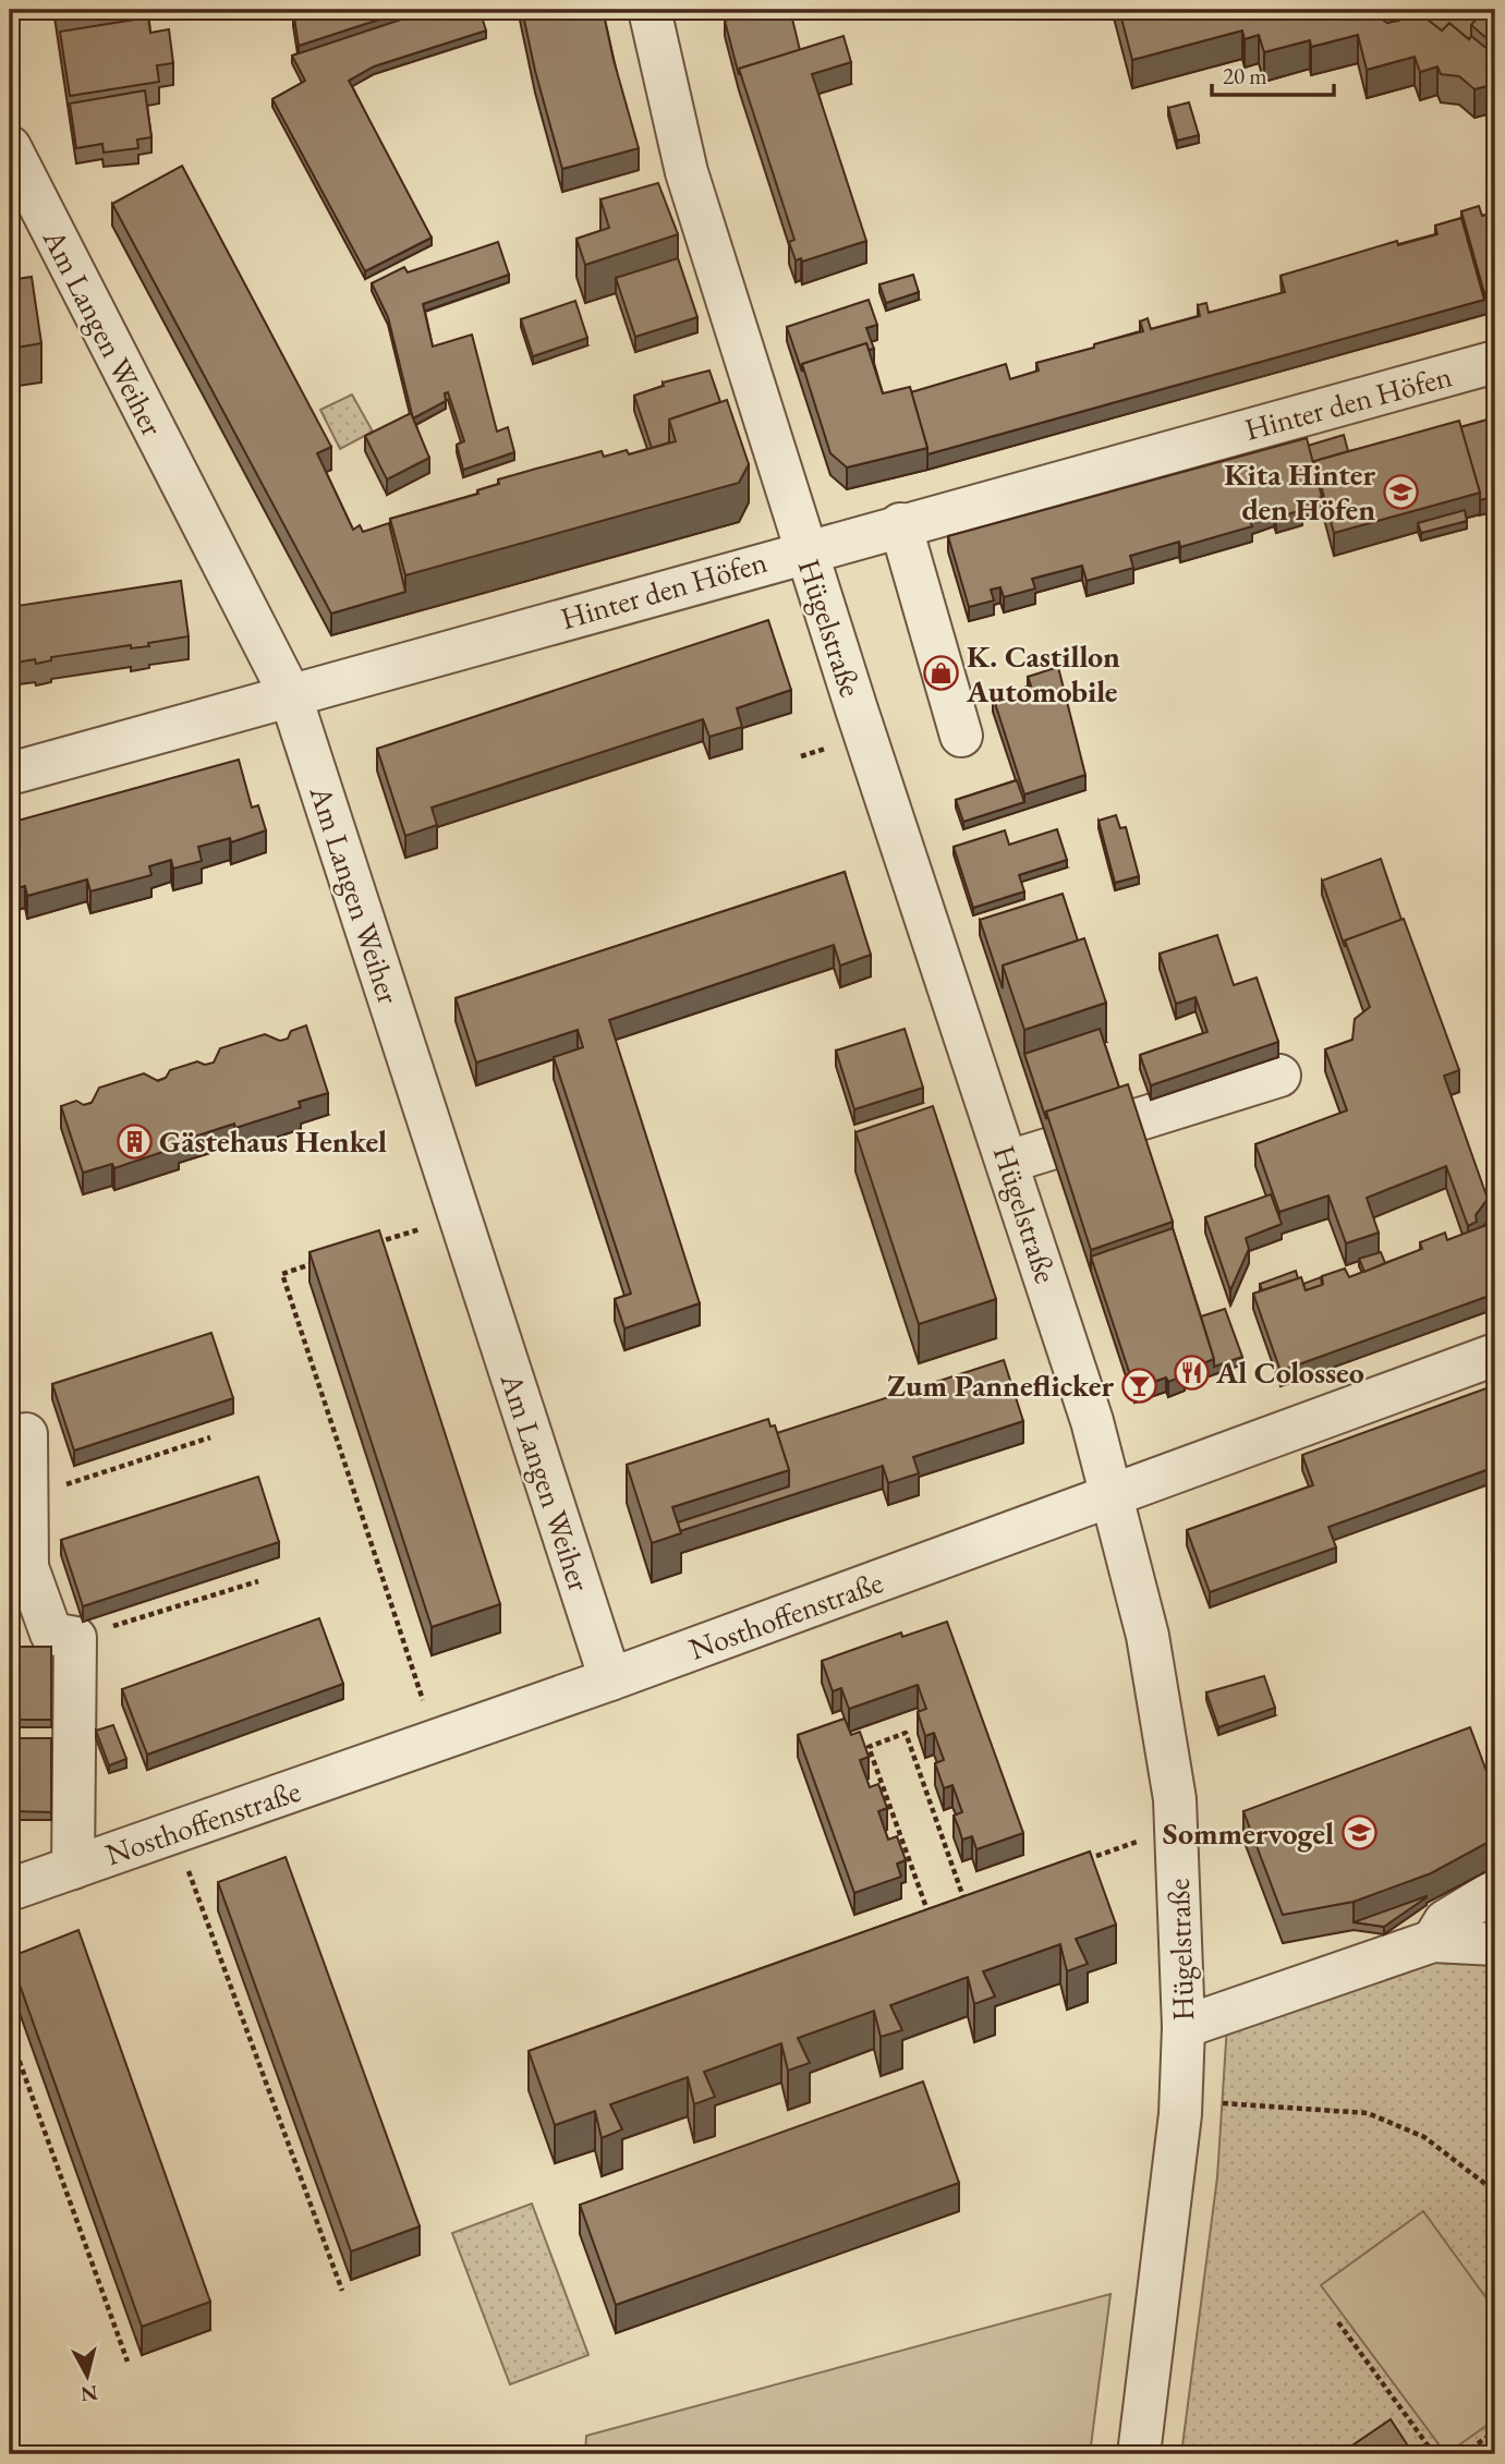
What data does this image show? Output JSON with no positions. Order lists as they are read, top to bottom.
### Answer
{
  "streets": {
    "street": [
      "Am Langen Weiher",
      "Hinter den Höfen",
      "Hügelstraße",
      "Nosthoffenstraße"
    ]
  },
  "crossings": [
    ["Am Langen Weiher", "Hinter den Höfen"],
    ["Am Langen Weiher", "Nosthoffenstraße"],
    ["Hinter den Höfen", "Hügelstraße"],
    ["Hügelstraße", "Nosthoffenstraße"]
  ],
  "places": {
    "school or university": ["Kita Hinter den Höfen", "Sommervogel"],
    "shop": ["K. Castillon Automobile"],
    "building": ["Gästehaus Henkel"],
    "restaurant": ["Al Colosseo"],
    "bar": ["Zum Panneflicker"]
  },
  "scale_bar": "20 m",
  "north": "bottom"
}
